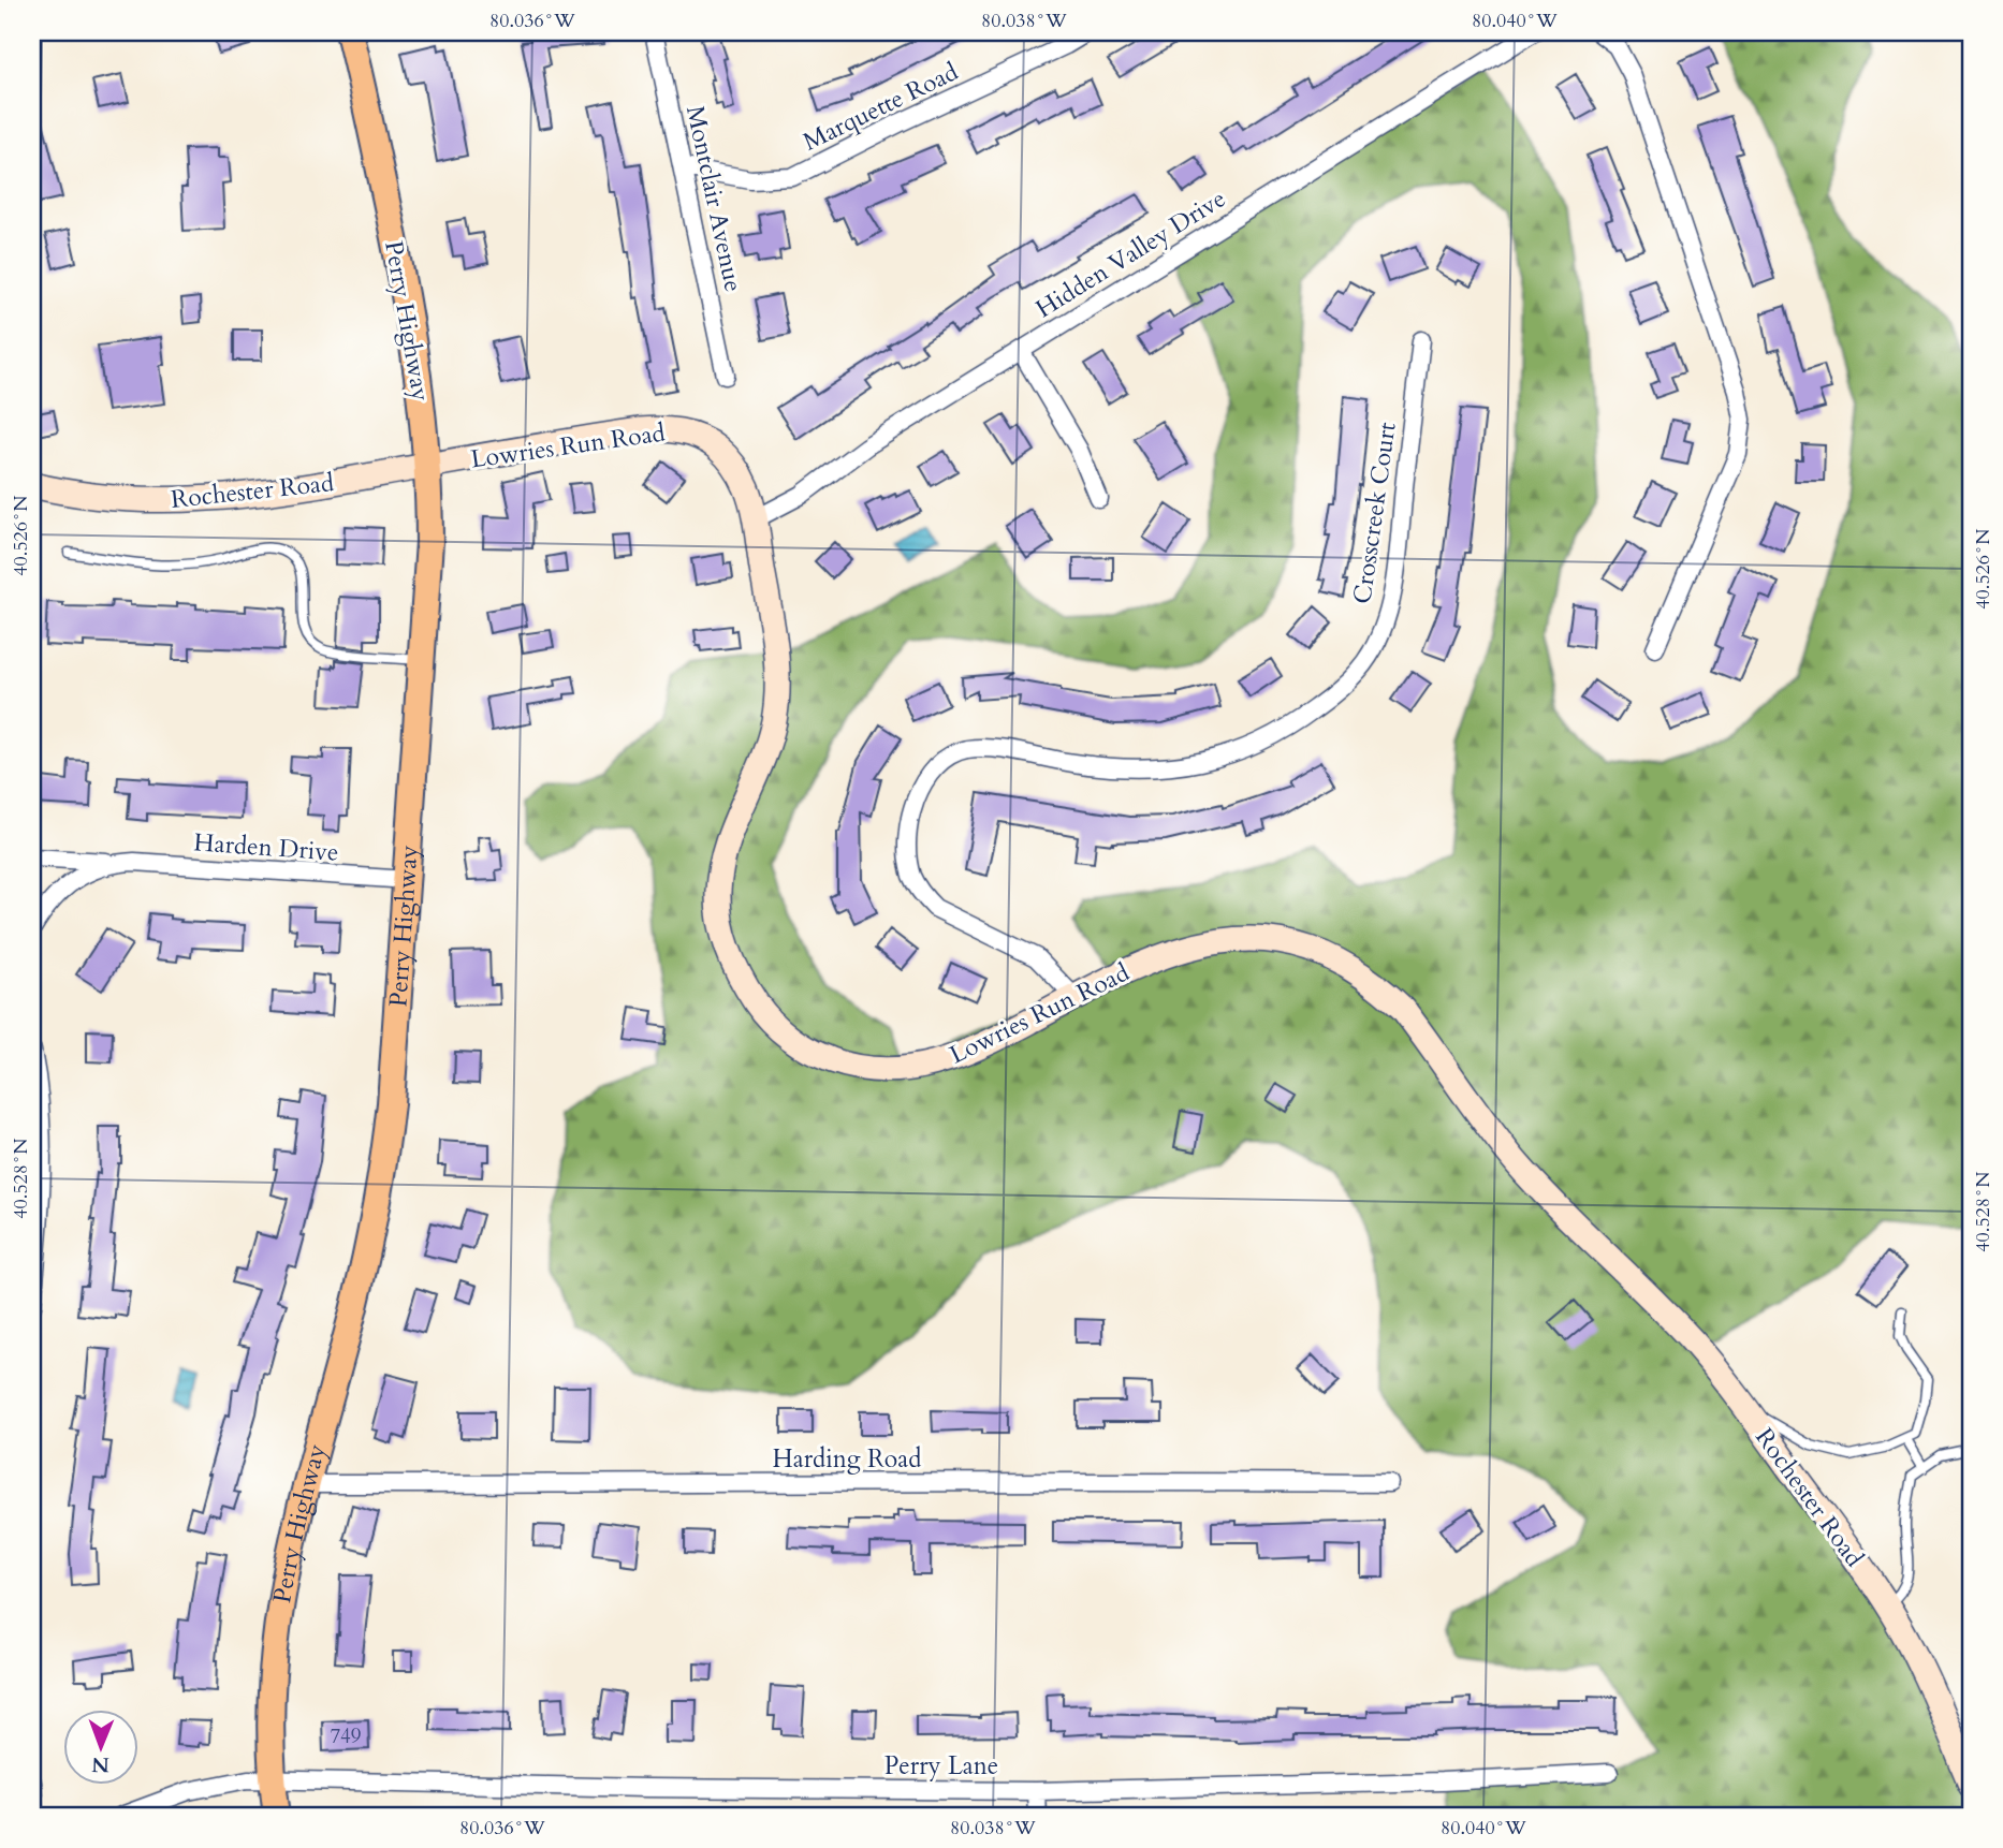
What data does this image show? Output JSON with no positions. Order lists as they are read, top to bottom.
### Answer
{
  "streets": {
    "main road": ["Perry Highway"],
    "street": [
      "Marquette Road",
      "Montclair Avenue",
      "Hidden Valley Drive",
      "Lowries Run Road",
      "Rochester Road",
      "Crosscreek Court",
      "Harden Drive",
      "Harding Road",
      "Perry Lane"
    ]
  },
  "crossings": [
    ["Marquette Road", "Montclair Avenue"],
    ["Hidden Valley Drive", "Lowries Run Road"],
    ["Perry Highway", "Lowries Run Road"],
    ["Perry Highway", "Rochester Road"],
    ["Perry Highway", "Harden Drive"],
    ["Perry Highway", "Harding Road"],
    ["Perry Highway", "Perry Lane"],
    ["Lowries Run Road", "Rochester Road"],
    ["Lowries Run Road", "Crosscreek Court"]
  ],
  "house_numbers": ["749"],
  "north": "bottom",
  "coordinates": [
    "80.036°W",
    "80.038°W",
    "80.040°W",
    "40.526°N",
    "40.528°N"
  ]
}
